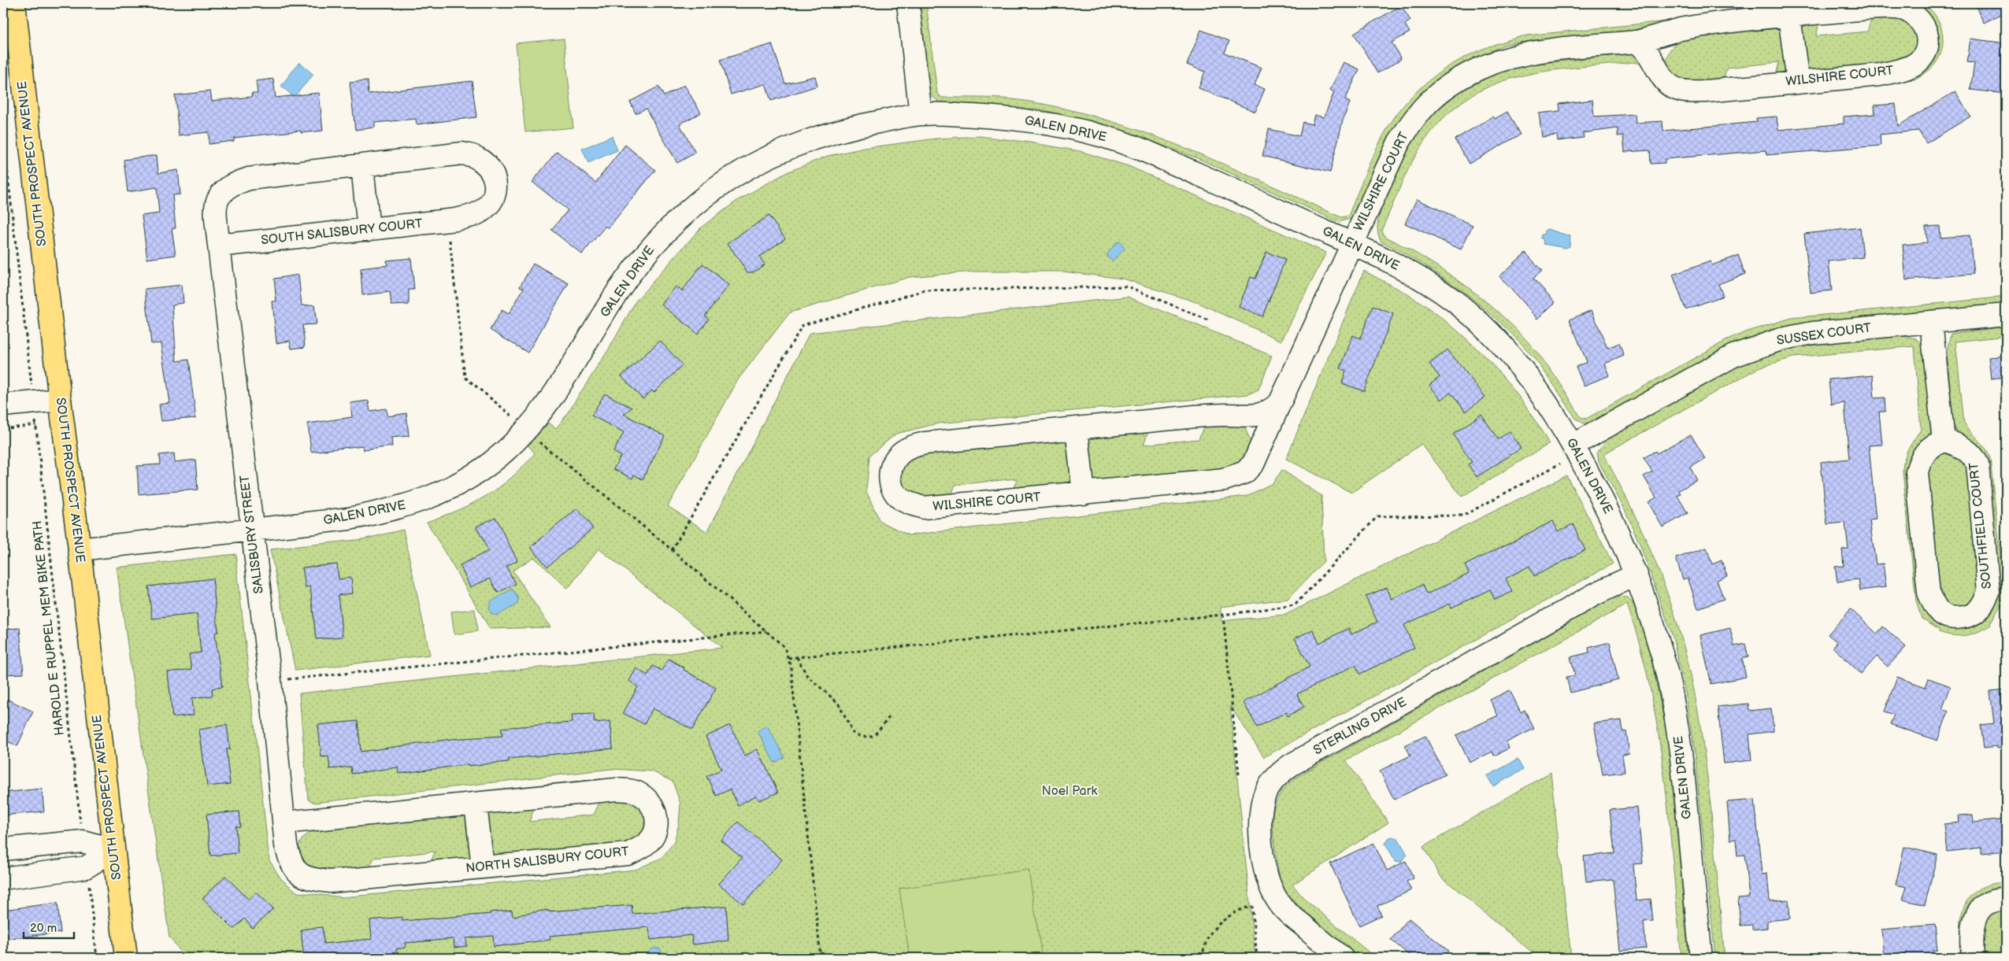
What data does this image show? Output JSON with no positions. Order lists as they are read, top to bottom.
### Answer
{
  "streets": {
    "main road": ["SOUTH PROSPECT AVENUE"],
    "street": [
      "WILSHIRE COURT",
      "GALEN DRIVE",
      "SOUTH SALISBURY COURT",
      "SUSSEX COURT",
      "SOUTHFIELD COURT",
      "SALISBURY STREET",
      "STERLING DRIVE",
      "NORTH SALISBURY COURT"
    ],
    "path": ["HAROLD E RUPPEL MEM BIKE PATH"]
  },
  "crossings": [
    ["WILSHIRE COURT", "GALEN DRIVE"],
    ["GALEN DRIVE", "SOUTH PROSPECT AVENUE"],
    ["GALEN DRIVE", "SUSSEX COURT"],
    ["GALEN DRIVE", "SALISBURY STREET"],
    ["GALEN DRIVE", "STERLING DRIVE"],
    ["SOUTH SALISBURY COURT", "SALISBURY STREET"],
    ["SALISBURY STREET", "NORTH SALISBURY COURT"]
  ],
  "parks": ["Noel Park"],
  "scale_bar": "20 m"
}
